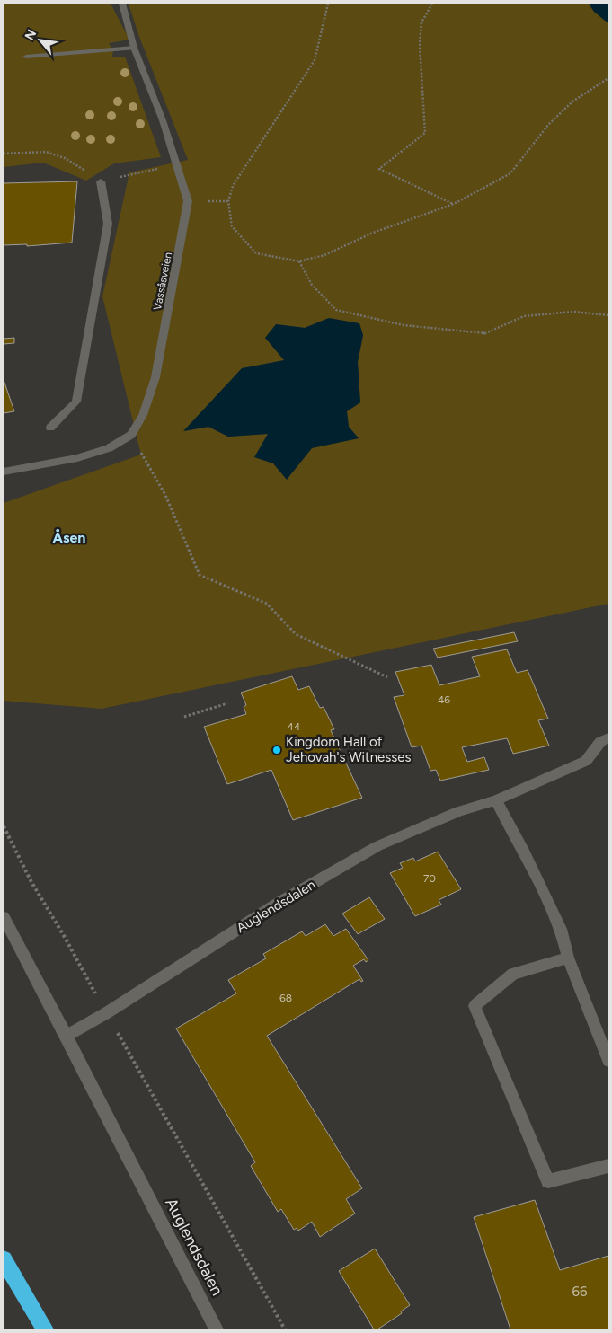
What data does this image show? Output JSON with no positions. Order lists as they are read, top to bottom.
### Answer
{
  "streets": {
    "street": ["Vassåsveien", "Auglendsdalen"]
  },
  "districts": ["Åsen"],
  "places": ["Kingdom Hall of Jehovah's Witnesses"],
  "house_numbers": [
    "46",
    "44",
    "70",
    "68",
    "66"
  ],
  "north": "top left"
}
